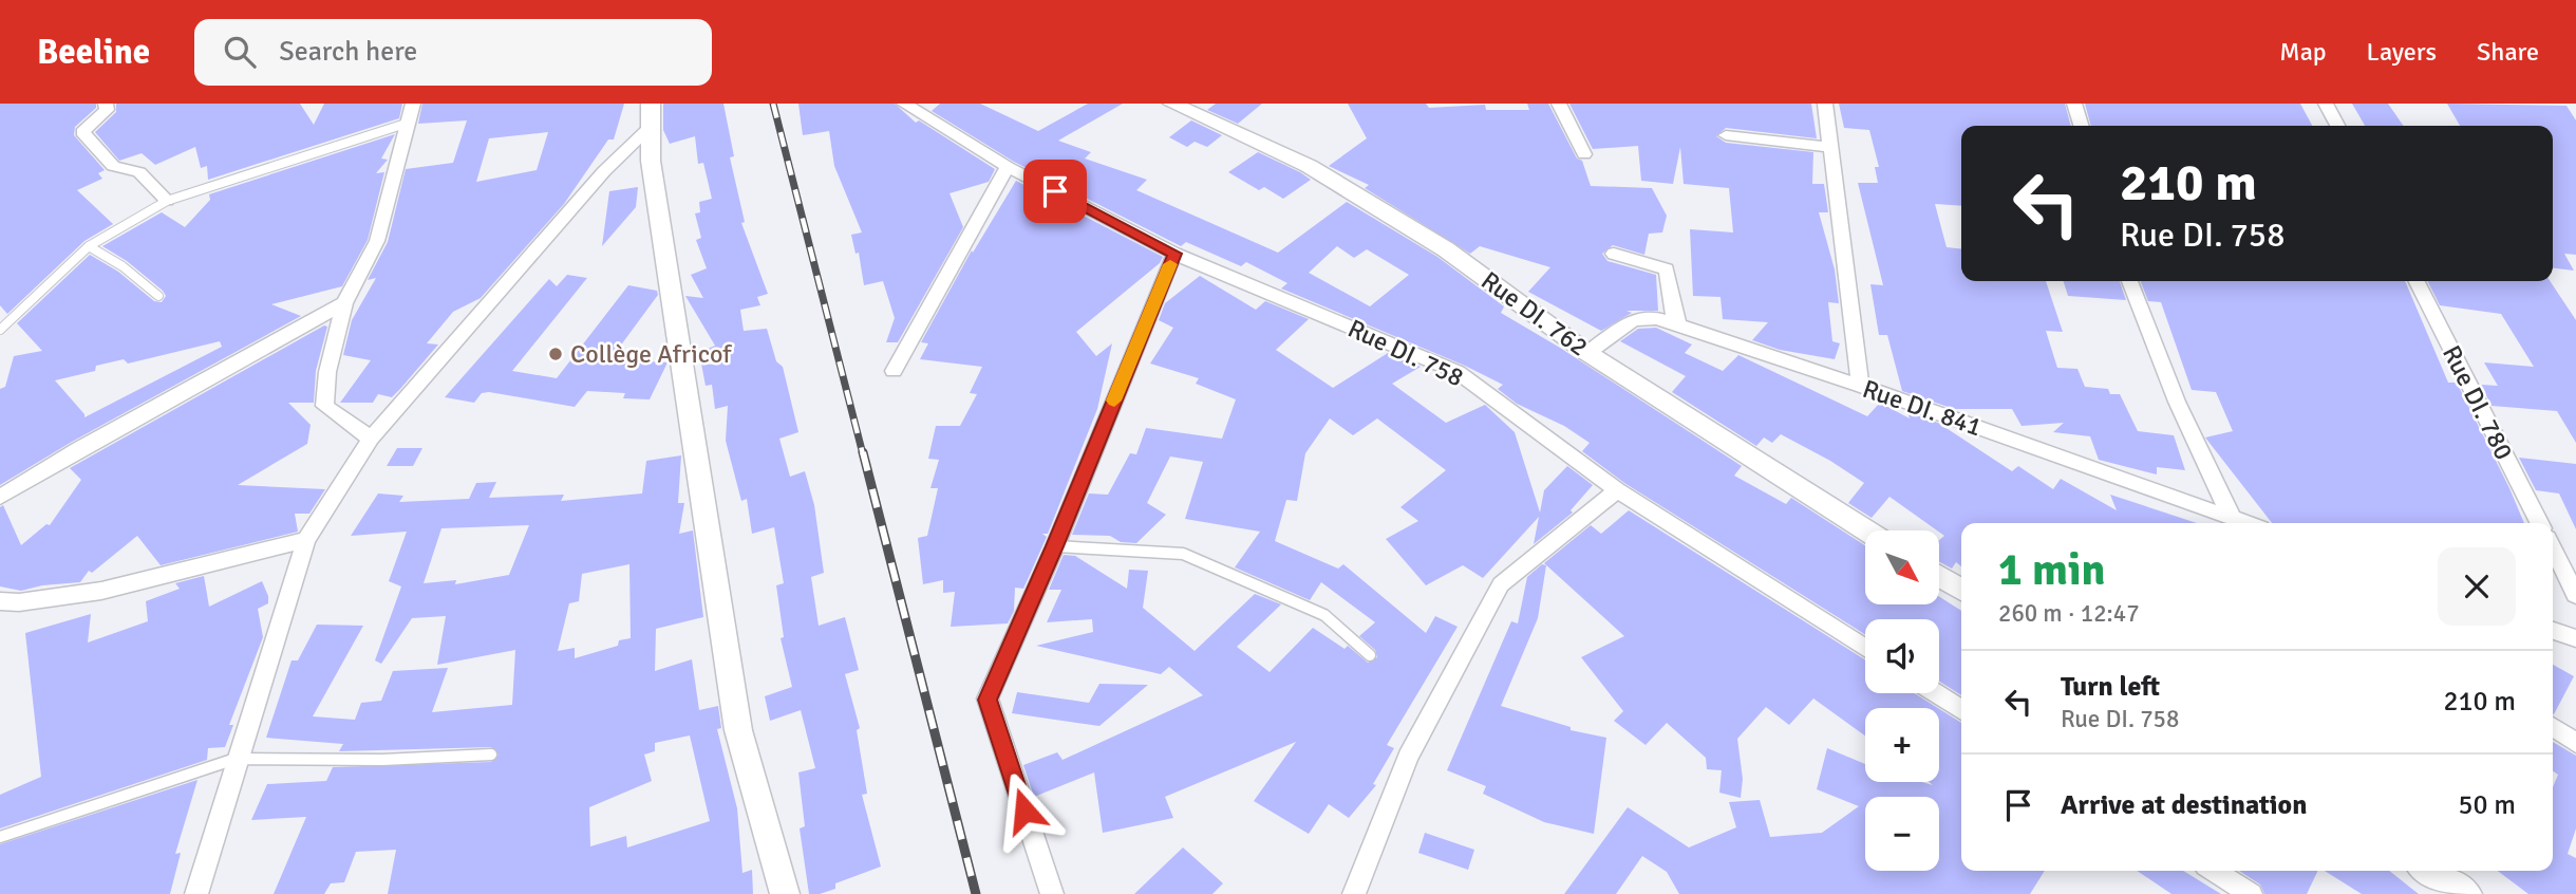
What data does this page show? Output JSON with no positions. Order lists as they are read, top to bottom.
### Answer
{
  "streets": {
    "street": [
      "Rue DI. 762",
      "Rue DI. 758",
      "Rue DI. 780",
      "Rue DI. 841"
    ]
  },
  "crossings": [
    ["Rue DI. 762", "Rue DI. 841"]
  ],
  "places": ["Collège Africof"],
  "north": "bottom right",
  "page": {
    "header": "Beeline",
    "search": "Search here",
    "nav": ["Map", "Layers", "Share"],
    "turn": ["210 m", "Rue DI. 758"],
    "heading": ["1 min", "260 m · 12:47"],
    "map_buttons": ["+", "−"],
    "list": [
      {
        "name": "Turn left",
        "note": "Rue DI. 758",
        "value": "210 m"
      },
      {
        "name": "Arrive at destination",
        "value": "50 m"
      }
    ]
  }
}
